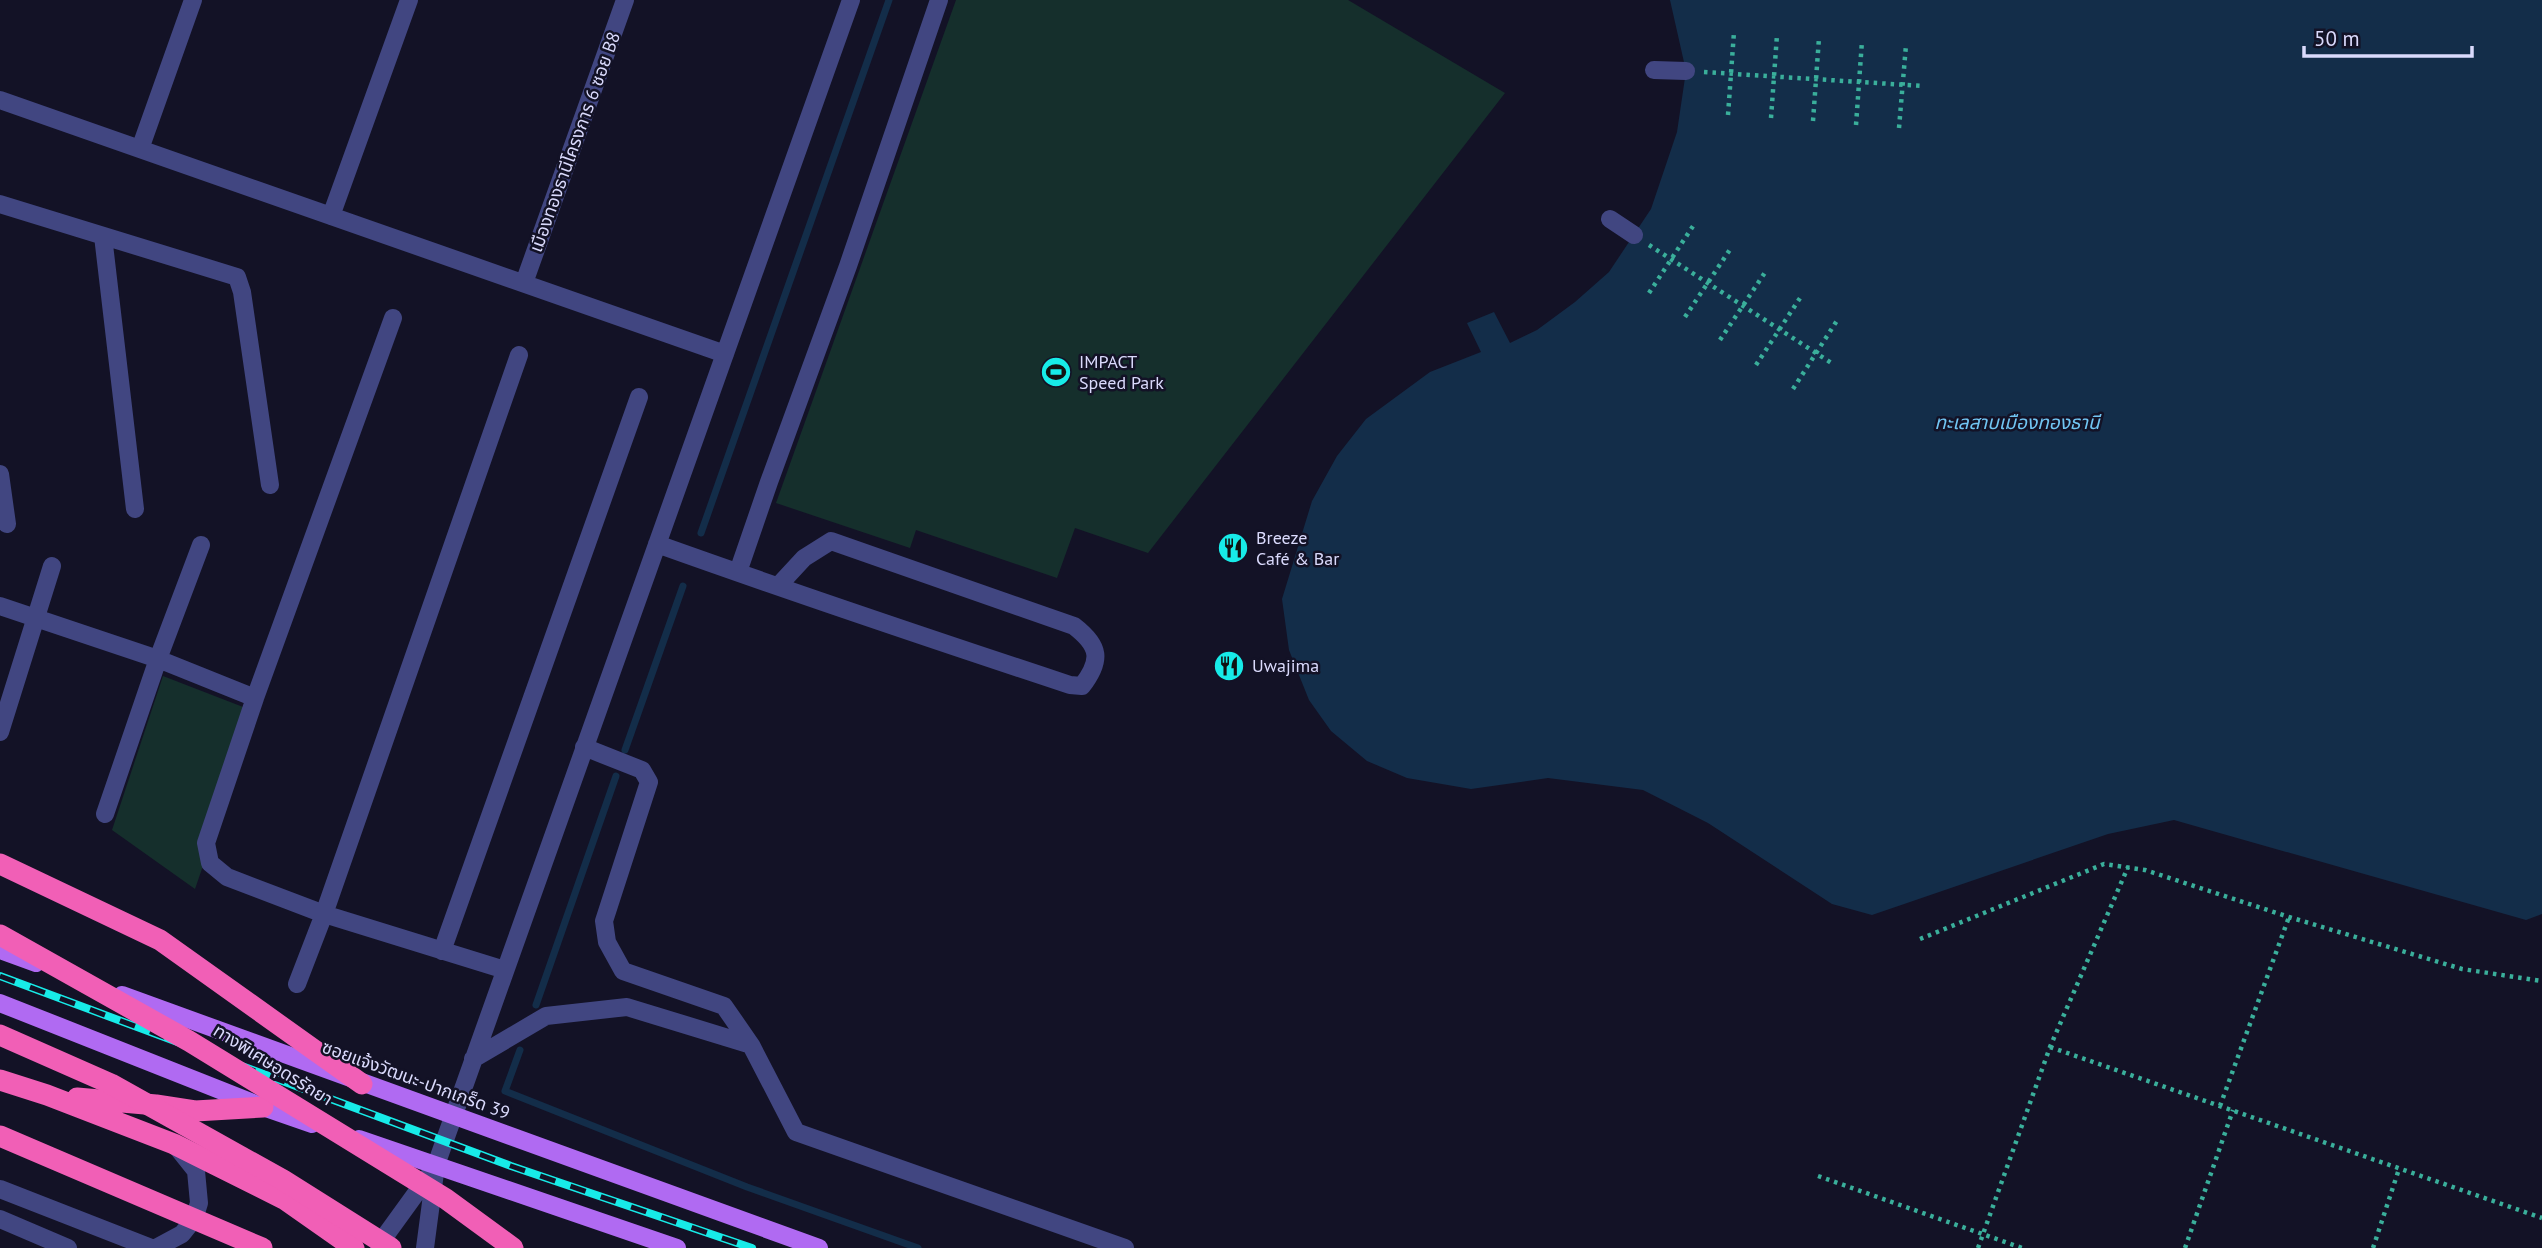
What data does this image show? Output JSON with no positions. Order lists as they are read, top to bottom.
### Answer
{
  "streets": {
    "highway": ["ทางพิเศษอุดรรัถยา"],
    "main road": ["ซอยแจ้งวัฒนะ-ปากเกร็ด 39"],
    "street": ["เมืองทองธานีโครงการ 6 ซอย B8"]
  },
  "water": ["ทะเลสาบเมืองทองธานี"],
  "places": {
    "sports": ["IMPACT Speed Park"],
    "restaurant": ["Breeze Café & Bar", "Uwajima"]
  },
  "scale_bar": "50 m"
}
